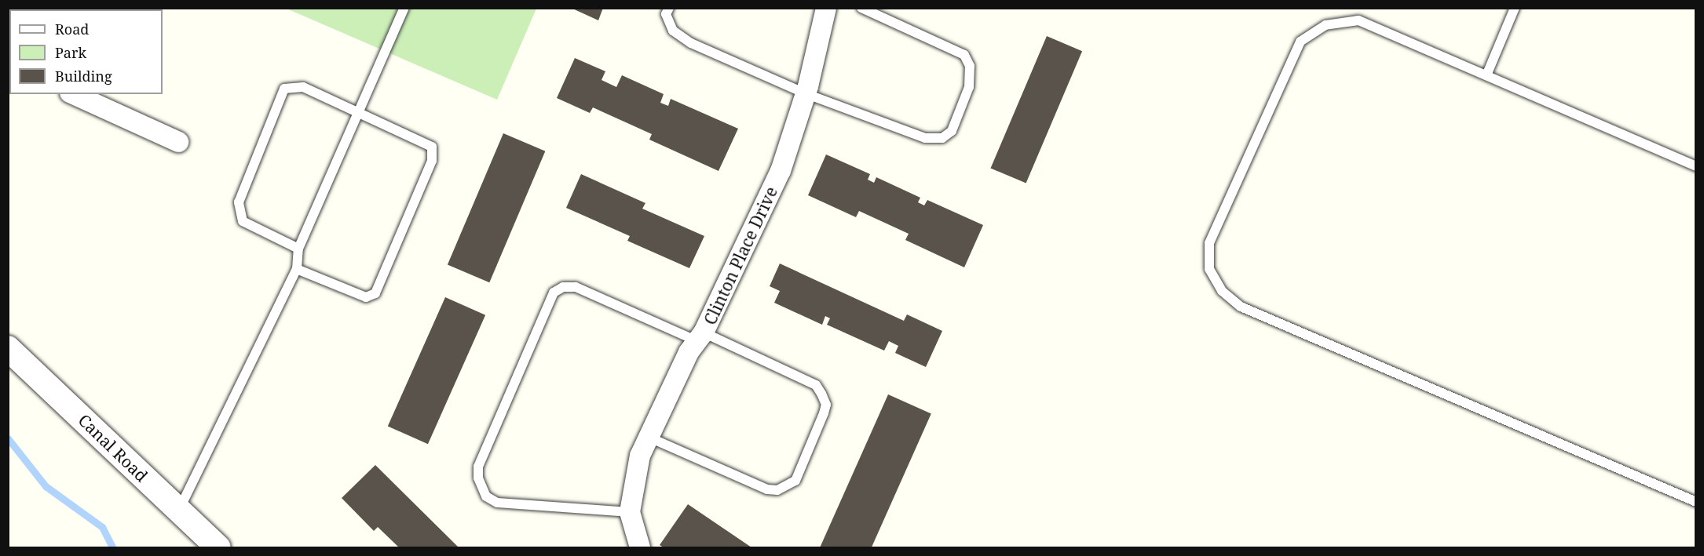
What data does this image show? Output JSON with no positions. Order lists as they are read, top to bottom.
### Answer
{
  "streets": {
    "street": ["Clinton Place Drive", "Canal Road"]
  },
  "legend": ["Road", "Park", "Building"]
}
